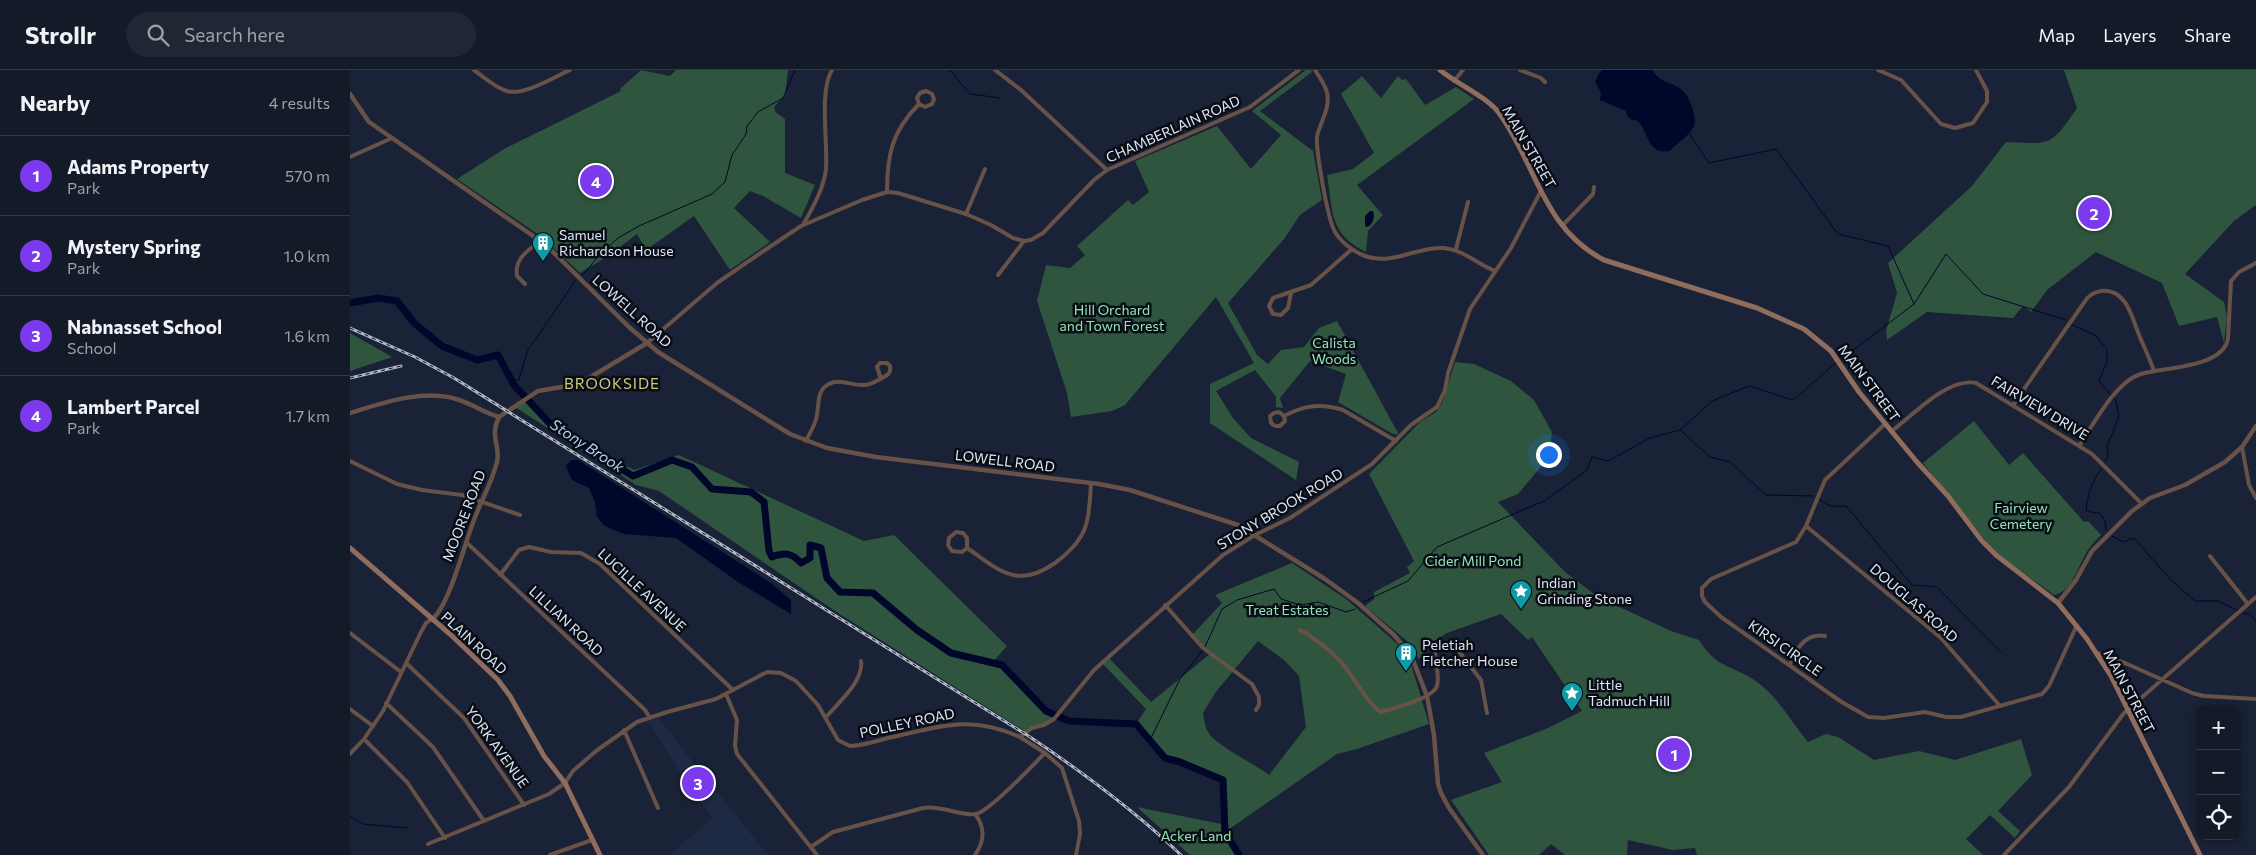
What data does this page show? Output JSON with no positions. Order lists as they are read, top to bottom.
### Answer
{
  "streets": {
    "main road": ["MAIN STREET", "PLAIN ROAD"],
    "street": [
      "CHAMBERLAIN ROAD",
      "LOWELL ROAD",
      "FAIRVIEW DRIVE",
      "STONY BROOK ROAD",
      "MOORE ROAD",
      "LUCILLE AVENUE",
      "DOUGLAS ROAD",
      "LILLIAN ROAD",
      "KIRSI CIRCLE",
      "POLLEY ROAD",
      "YORK AVENUE"
    ]
  },
  "crossings": [
    ["MAIN STREET", "FAIRVIEW DRIVE"],
    ["MAIN STREET", "STONY BROOK ROAD"],
    ["MAIN STREET", "KIRSI CIRCLE"],
    ["LOWELL ROAD", "STONY BROOK ROAD"],
    ["STONY BROOK ROAD", "POLLEY ROAD"],
    ["MOORE ROAD", "LILLIAN ROAD"],
    ["MOORE ROAD", "PLAIN ROAD"],
    ["LUCILLE AVENUE", "LILLIAN ROAD"],
    ["LUCILLE AVENUE", "POLLEY ROAD"],
    ["DOUGLAS ROAD", "KIRSI CIRCLE"],
    ["LILLIAN ROAD", "POLLEY ROAD"],
    ["PLAIN ROAD", "POLLEY ROAD"],
    ["POLLEY ROAD", "YORK AVENUE"]
  ],
  "districts": ["BROOKSIDE"],
  "water": ["Stony Brook"],
  "parks": [
    "Hill Orchard and Town Forest",
    "Calista Woods",
    "Fairview Cemetery",
    "Cider Mill Pond",
    "Treat Estates",
    "Acker Land"
  ],
  "places": {
    "building": ["Samuel Richardson House", "Peletiah Fletcher House"],
    "place": ["Indian Grinding Stone", "Little Tadmuch Hill"]
  },
  "page": {
    "header": "Strollr",
    "search": "Search here",
    "nav": ["Map", "Layers", "Share"],
    "heading": ["Nearby", "4 results"],
    "list": [
      {
        "mark": "1",
        "name": "Adams Property",
        "note": "Park",
        "value": "570 m"
      },
      {
        "mark": "2",
        "name": "Mystery Spring",
        "note": "Park",
        "value": "1.0 km"
      },
      {
        "mark": "3",
        "name": "Nabnasset School",
        "note": "School",
        "value": "1.6 km"
      },
      {
        "mark": "4",
        "name": "Lambert Parcel",
        "note": "Park",
        "value": "1.7 km"
      }
    ],
    "pins": [
      "4",
      "2",
      "1",
      "3"
    ],
    "map_buttons": ["+", "−"]
  }
}
